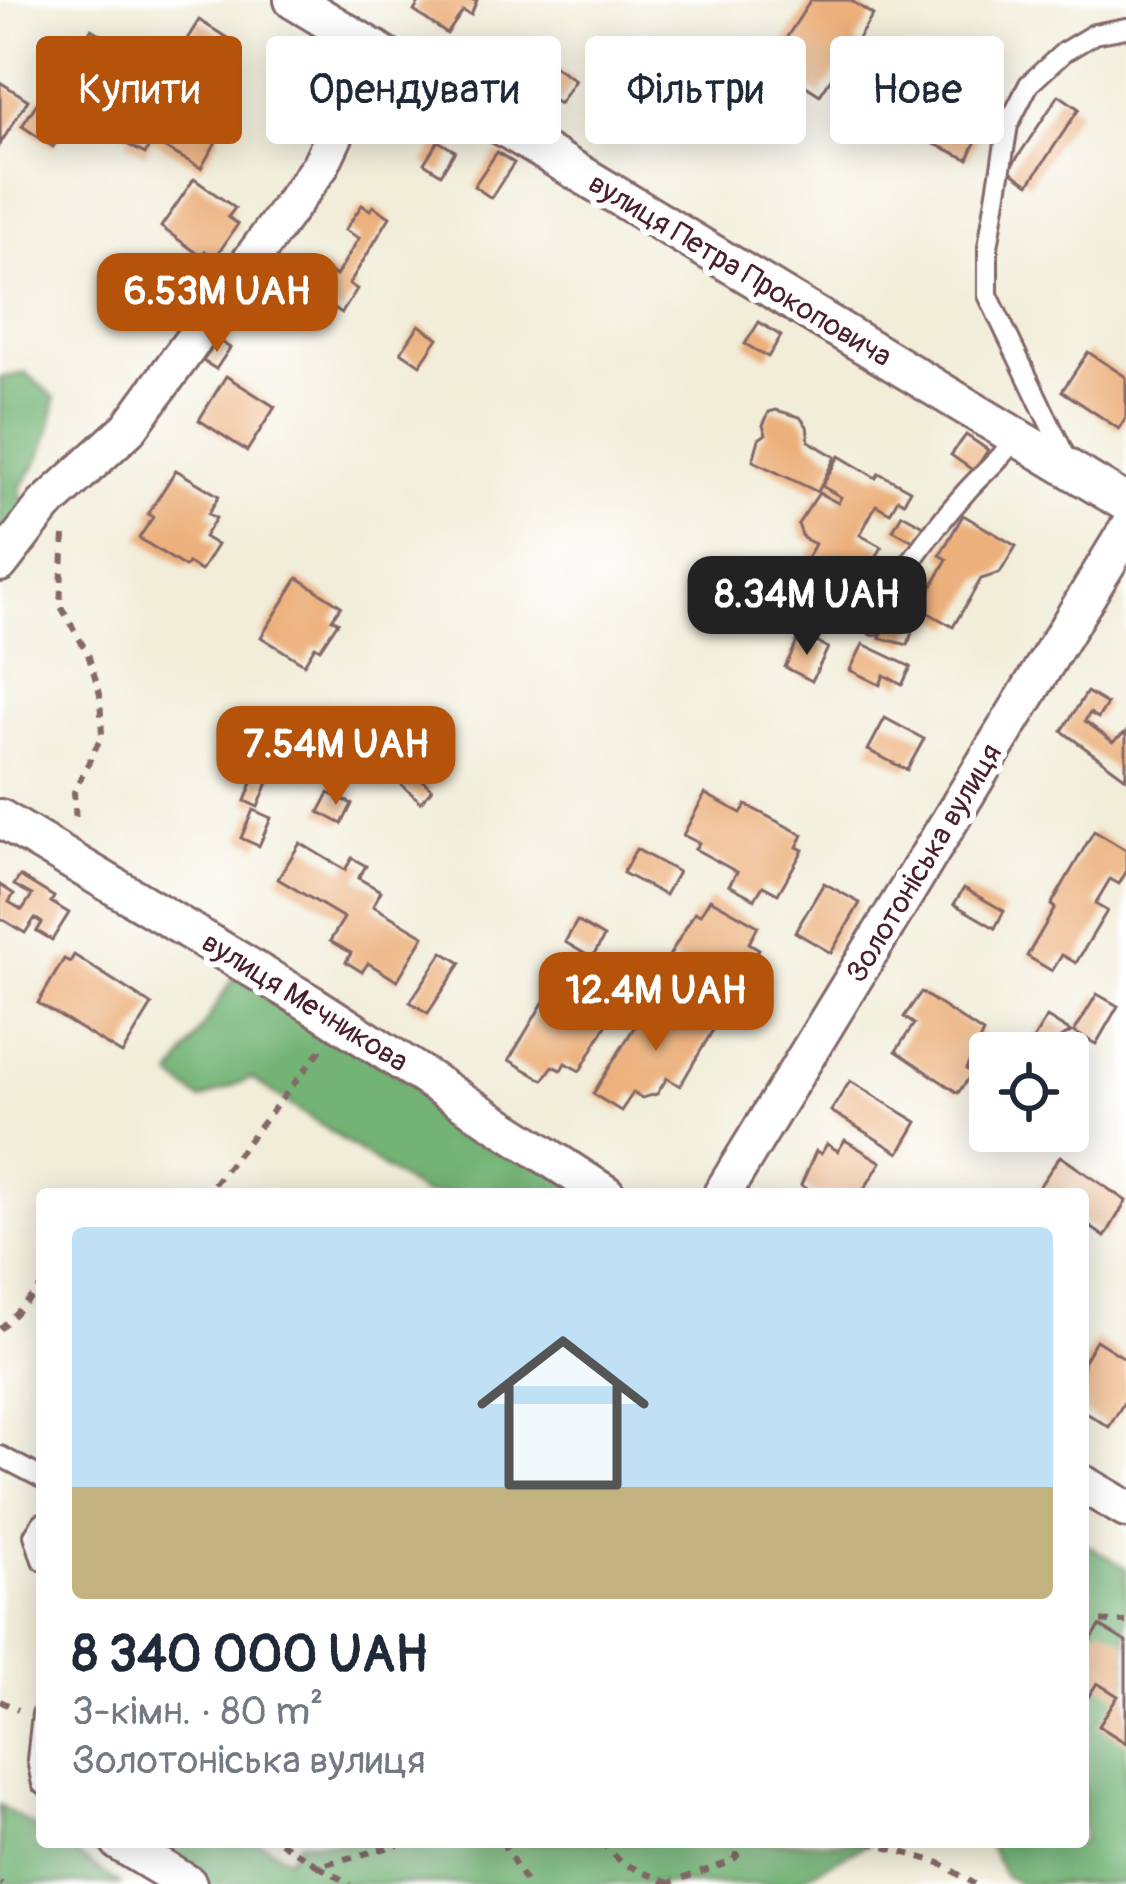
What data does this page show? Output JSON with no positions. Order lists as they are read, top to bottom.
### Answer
{
  "streets": {
    "street": ["вулиця Петра Прокоповича", "Золотоніська вулиця", "вулиця Мечникова"]
  },
  "page": {
    "chip": [
      "Купити",
      "Орендувати",
      "Фільтри",
      "Нове"
    ],
    "price": [
      "6.53M UAH",
      "8.34M UAH",
      "7.54M UAH",
      "12.4M UAH"
    ],
    "list": [
      {
        "name": "8 340 000 UAH",
        "note": "3-кімн. · 80 m² · Золотоніська вулиця"
      }
    ]
  }
}
